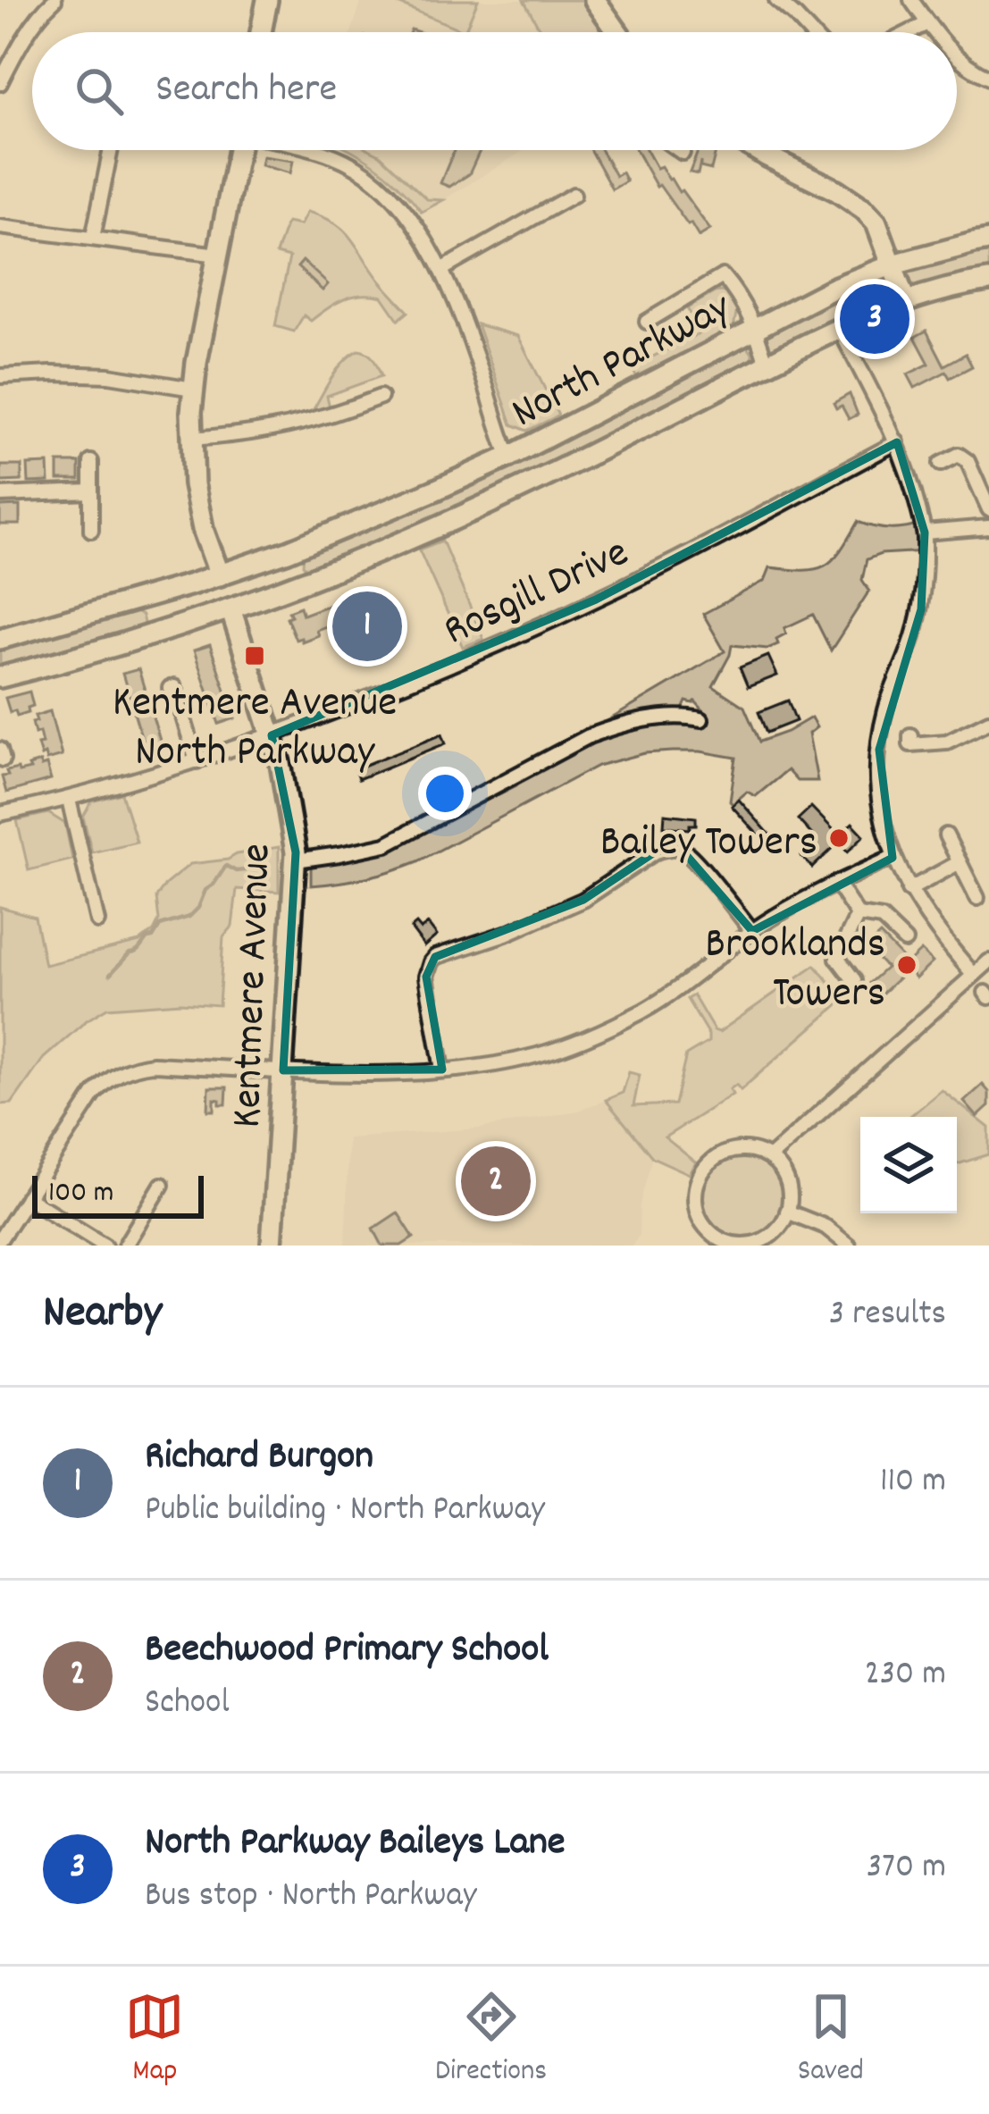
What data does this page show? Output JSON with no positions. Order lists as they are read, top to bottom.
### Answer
{
  "streets": {
    "street": ["North Parkway", "Rosgill Drive", "Kentmere Avenue"]
  },
  "crossings": [
    ["North Parkway", "Kentmere Avenue"],
    ["Rosgill Drive", "Kentmere Avenue"]
  ],
  "places": {
    "transit": ["Kentmere Avenue North Parkway"],
    "other": ["Bailey Towers", "Brooklands Towers"]
  },
  "scale_bar": "100 m",
  "page": {
    "search": "Search here",
    "pins": ["3", "1", "2"],
    "scale": "100 m",
    "heading": ["Nearby", "3 results"],
    "list": [
      {
        "mark": "1",
        "name": "Richard Burgon",
        "note": "Public building · North Parkway",
        "value": "110 m"
      },
      {
        "mark": "2",
        "name": "Beechwood Primary School",
        "note": "School",
        "value": "230 m"
      },
      {
        "mark": "3",
        "name": "North Parkway Baileys Lane",
        "note": "Bus stop · North Parkway",
        "value": "370 m"
      }
    ],
    "nav": ["Map", "Directions", "Saved"]
  }
}
